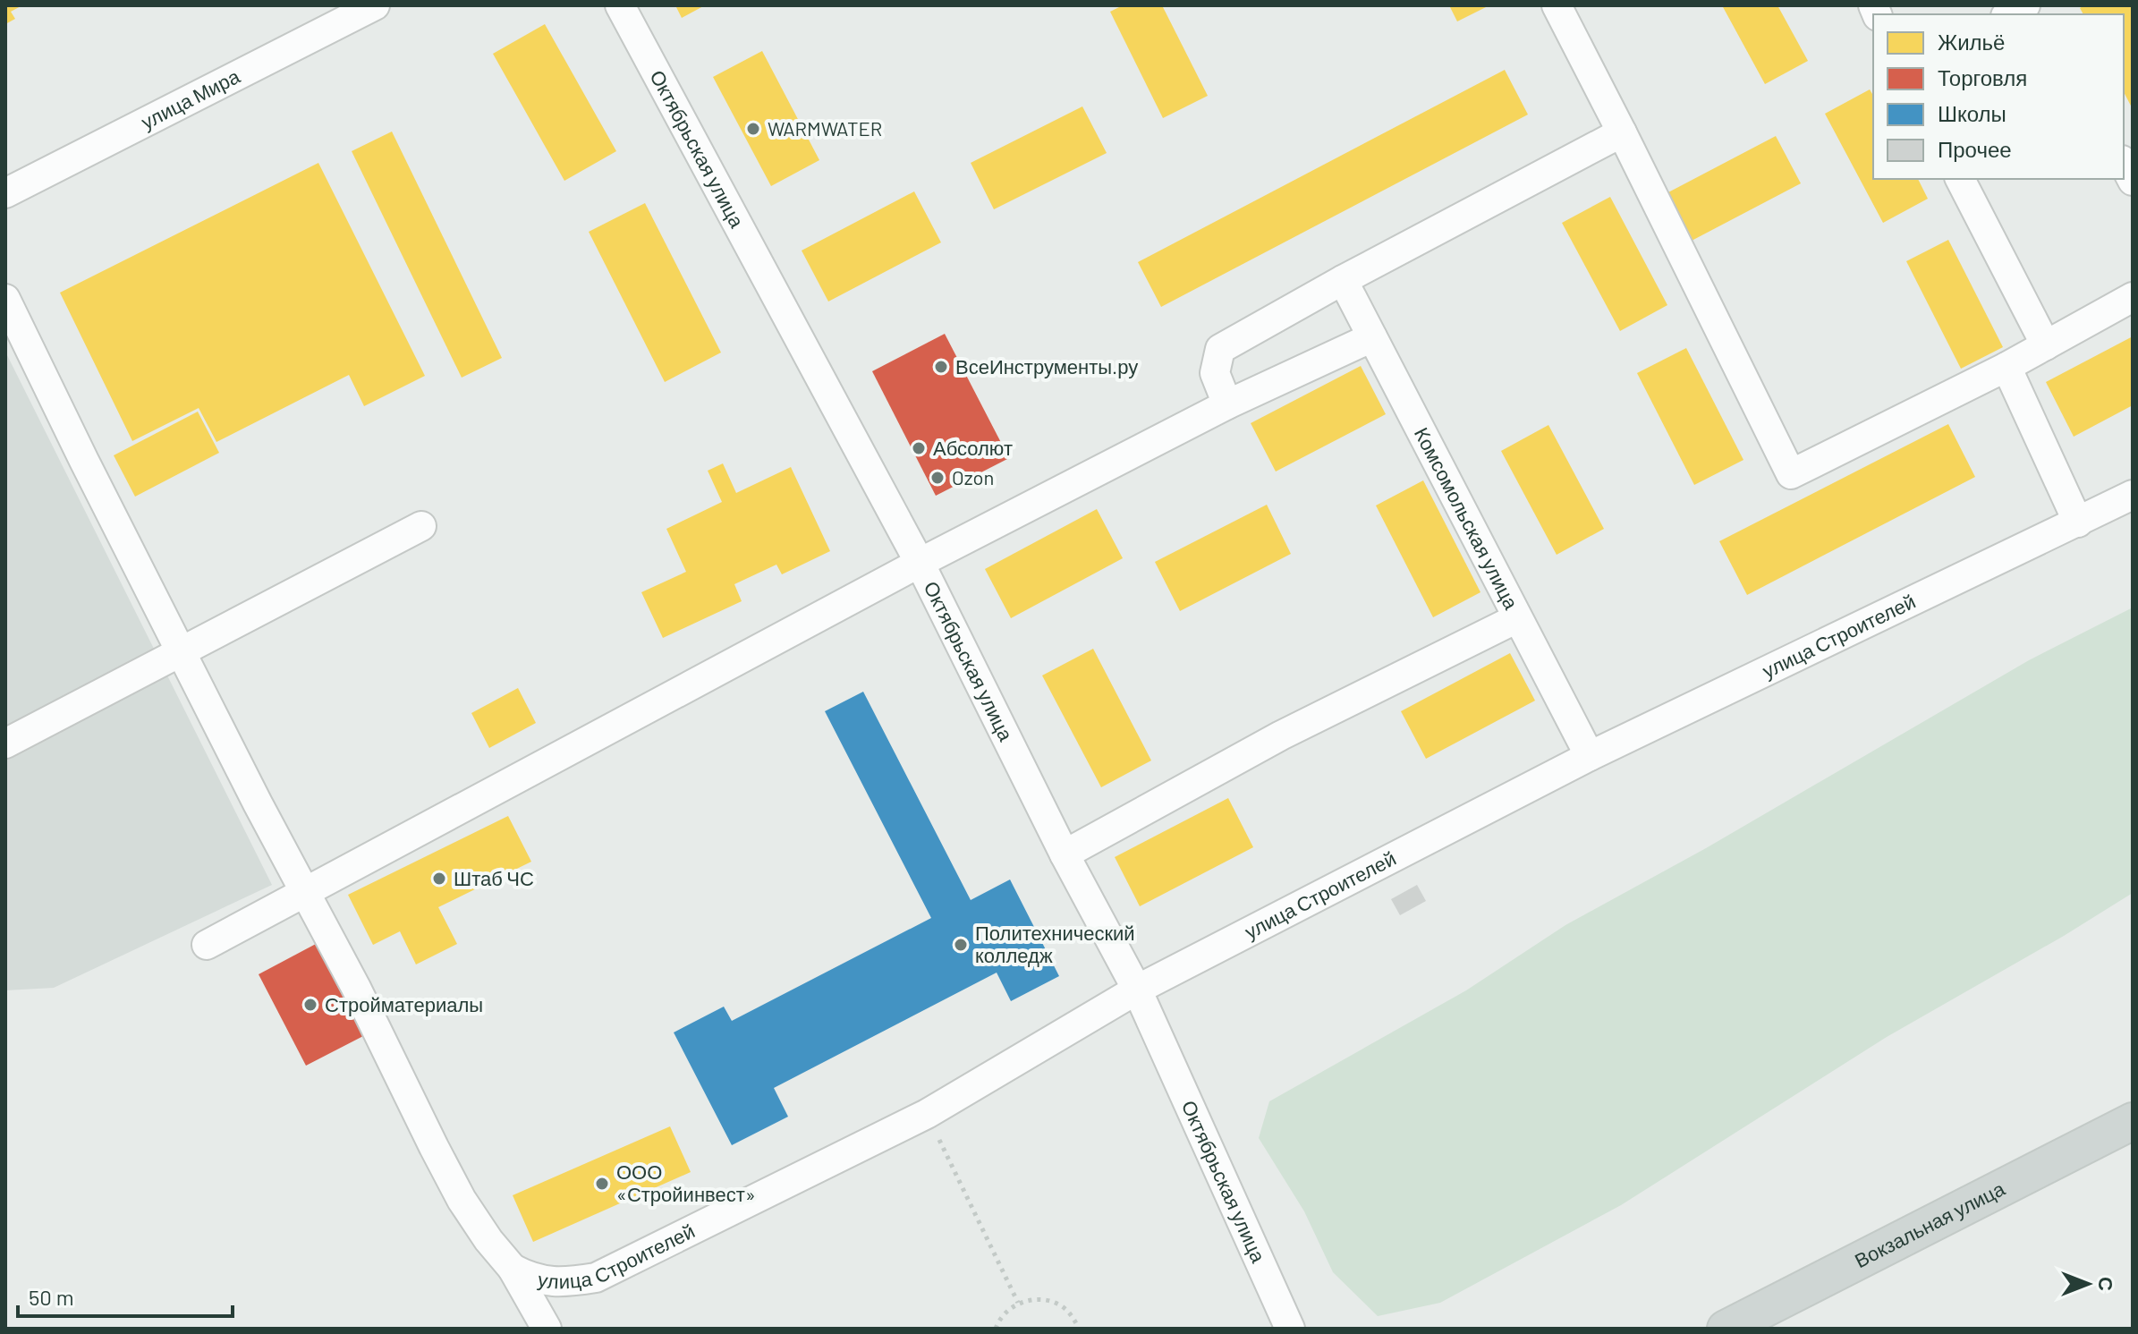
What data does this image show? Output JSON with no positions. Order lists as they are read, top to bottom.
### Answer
{
  "streets": {
    "main road": ["Вокзальная улица"],
    "street": [
      "улица Мира",
      "Октябрьская улица",
      "Комсомольская улица",
      "улица Строителей"
    ]
  },
  "crossings": [
    ["Октябрьская улица", "улица Строителей"],
    ["Комсомольская улица", "улица Строителей"]
  ],
  "places": [
    "WARMWATER",
    "ВсеИнструменты.ру",
    "Абсолют",
    "Ozon",
    "Штаб ЧС",
    "Политехнический колледж",
    "Стройматериалы",
    "ООО «Стройинвест»"
  ],
  "legend": [
    "Жильё",
    "Торговля",
    "Школы",
    "Прочее"
  ],
  "scale_bar": "50 m",
  "north": "right"
}
